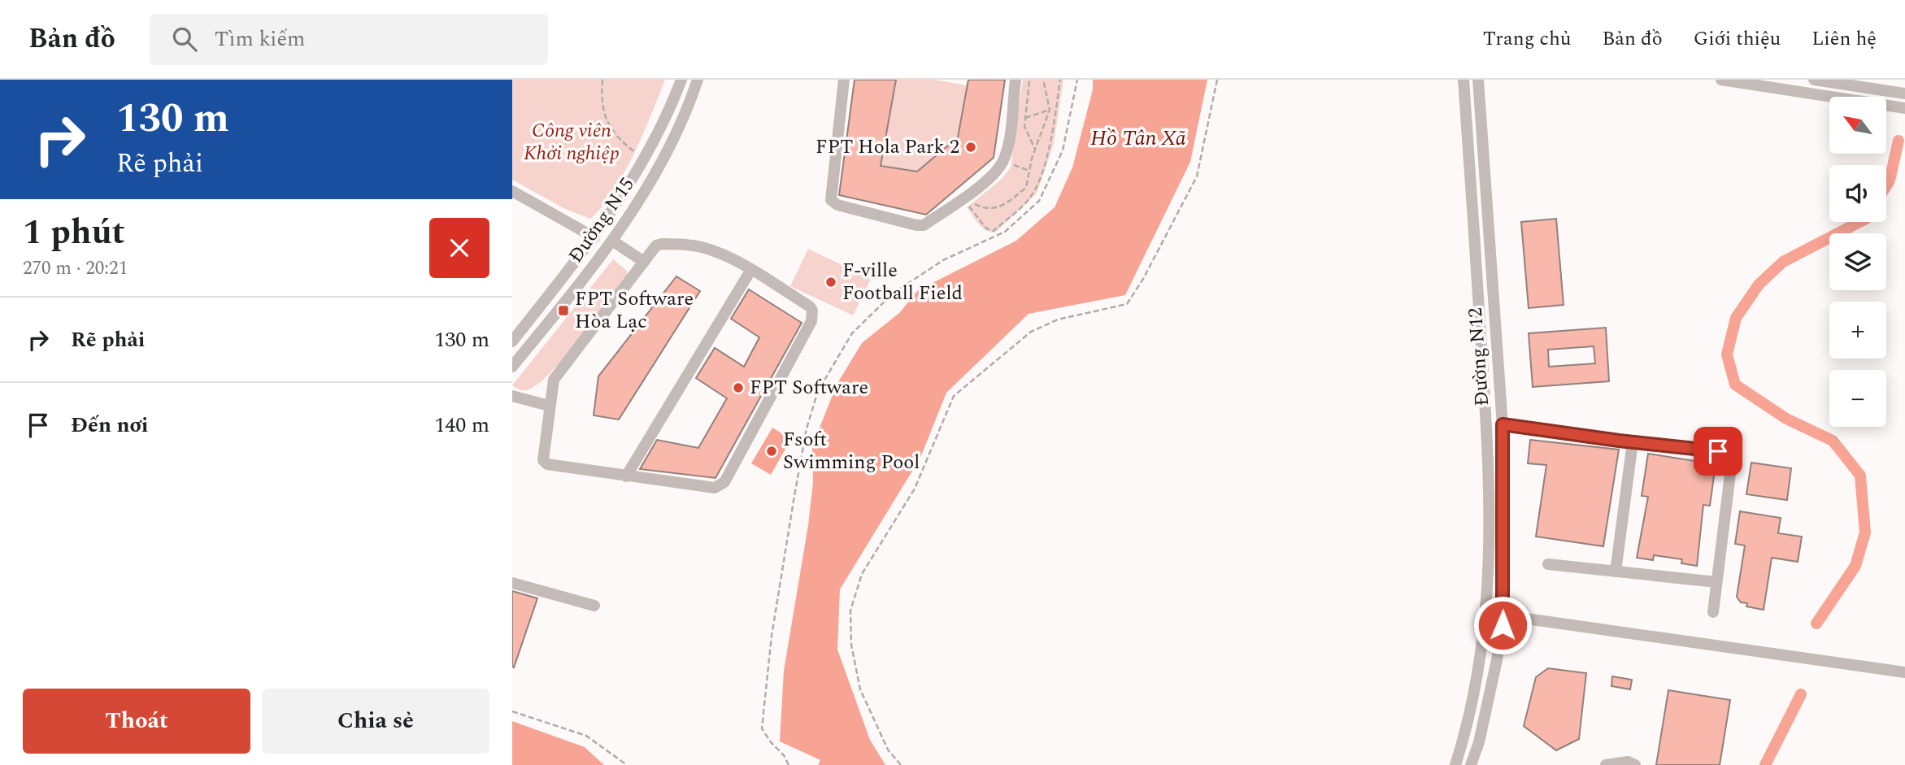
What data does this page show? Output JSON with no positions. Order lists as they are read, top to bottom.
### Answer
{
  "streets": {
    "street": ["Đường N15", "Đường N12"]
  },
  "water": ["Hồ Tân Xã"],
  "parks": ["Công viên Khởi nghiệp"],
  "places": {
    "other": [
      "FPT Hola Park 2",
      "F-ville Football Field",
      "FPT Software",
      "Fsoft Swimming Pool"
    ],
    "transit": ["FPT Software Hòa Lạc"]
  },
  "north": "top left",
  "page": {
    "header": "Bản đồ",
    "search": "Tìm kiếm",
    "nav": [
      "Trang chủ",
      "Bản đồ",
      "Giới thiệu",
      "Liên hệ"
    ],
    "turn": ["130 m", "Rẽ phải"],
    "map_buttons": ["+", "−"],
    "heading": ["1 phút", "270 m · 20:21"],
    "list": [
      {
        "name": "Rẽ phải",
        "value": "130 m"
      },
      {
        "name": "Đến nơi",
        "value": "140 m"
      }
    ],
    "buttons": ["Thoát", "Chia sẻ"]
  }
}
